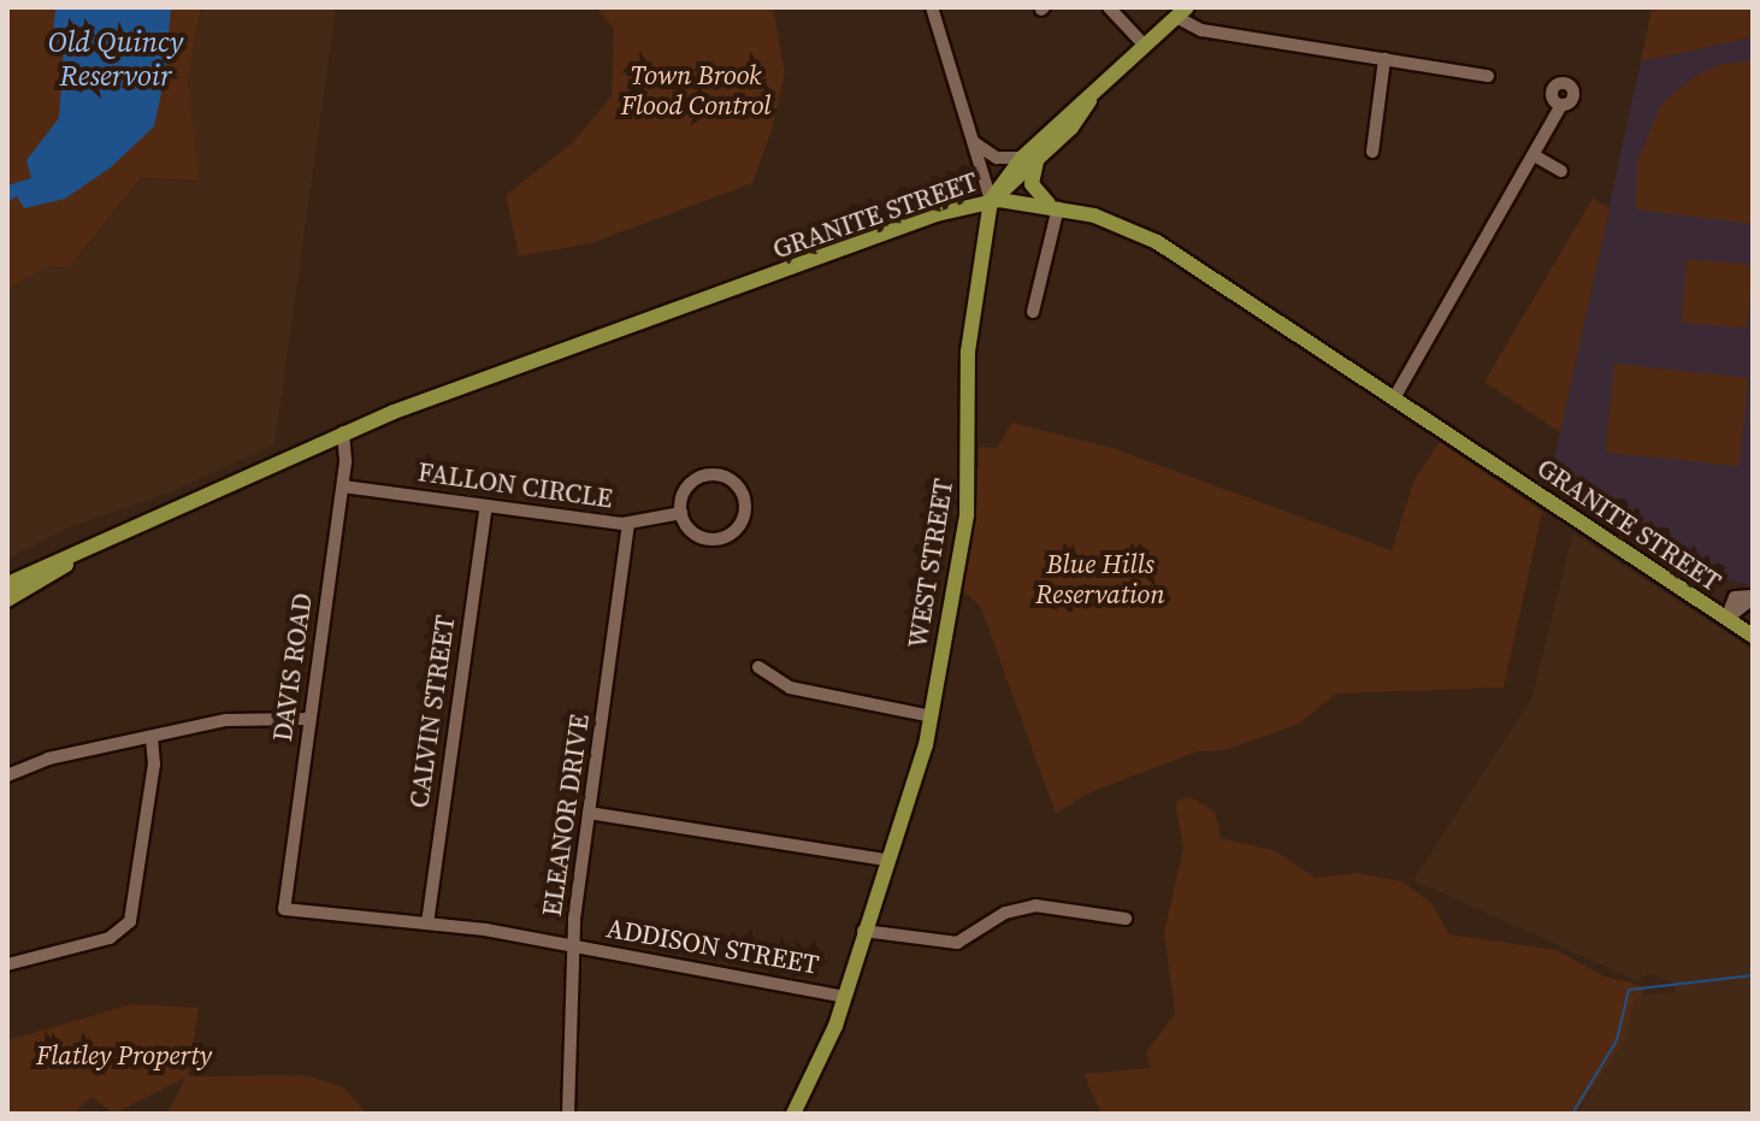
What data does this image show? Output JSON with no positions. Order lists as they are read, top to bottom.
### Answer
{
  "streets": {
    "main road": ["GRANITE STREET", "WEST STREET"],
    "street": [
      "FALLON CIRCLE",
      "DAVIS ROAD",
      "CALVIN STREET",
      "ELEANOR DRIVE",
      "ADDISON STREET"
    ]
  },
  "crossings": [
    ["GRANITE STREET", "WEST STREET"],
    ["GRANITE STREET", "DAVIS ROAD"],
    ["FALLON CIRCLE", "DAVIS ROAD"],
    ["FALLON CIRCLE", "CALVIN STREET"],
    ["FALLON CIRCLE", "ELEANOR DRIVE"],
    ["WEST STREET", "ADDISON STREET"],
    ["DAVIS ROAD", "ADDISON STREET"],
    ["CALVIN STREET", "ADDISON STREET"],
    ["ELEANOR DRIVE", "ADDISON STREET"]
  ],
  "water": ["Old Quincy Reservoir"],
  "parks": ["Town Brook Flood Control", "Blue Hills Reservation", "Flatley Property"]
}
